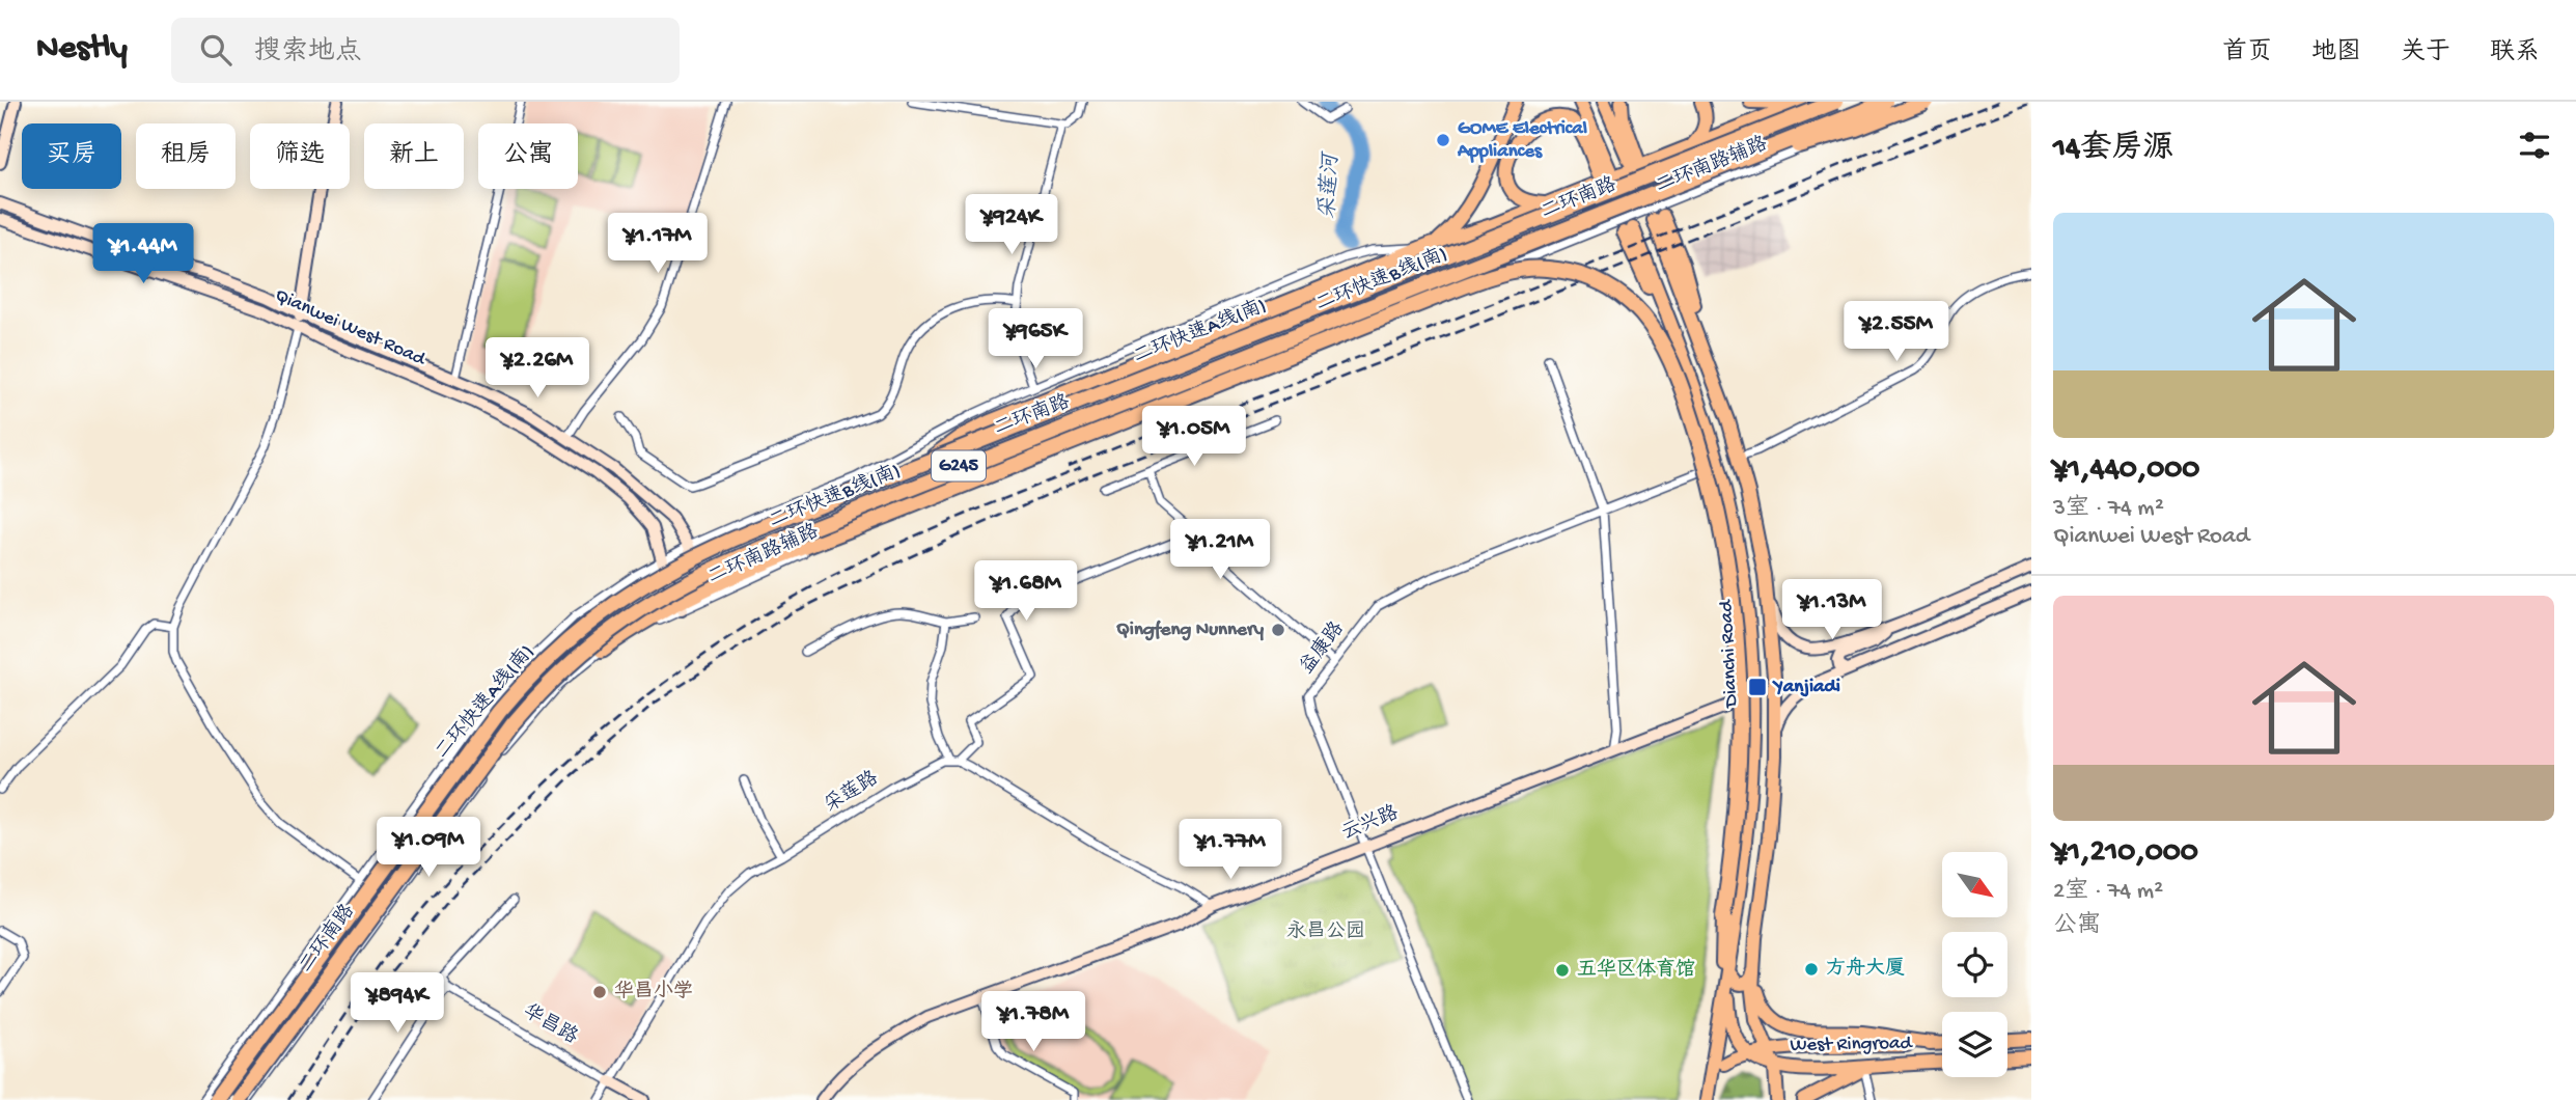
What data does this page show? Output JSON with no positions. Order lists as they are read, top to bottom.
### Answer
{
  "streets": {
    "highway": ["二环快速B线(南)", "二环快速A线(南)"],
    "main road": [
      "二环南路",
      "Qianwei West Road",
      "G245",
      "Dianchi Road",
      "云兴路",
      "华昌路",
      "West Ringroad"
    ],
    "street": ["二环南路辅路", "益康路", "采莲路"]
  },
  "crossings": [
    ["二环南路辅路", "二环南路"],
    ["二环南路辅路", "Qianwei West Road"],
    ["二环南路", "二环快速B线(南)"],
    ["二环南路", "Qianwei West Road"],
    ["二环南路", "二环快速A线(南)"],
    ["益康路", "Dianchi Road"],
    ["益康路", "云兴路"],
    ["Dianchi Road", "云兴路"],
    ["Dianchi Road", "West Ringroad"],
    ["采莲路", "华昌路"]
  ],
  "water": ["采莲河"],
  "parks": ["永昌公园"],
  "places": {
    "other": [
      "GOME Electrical Appliances",
      "Qingfeng Nunnery",
      "方舟大厦",
      "五华区体育馆",
      "华昌小学"
    ],
    "transit": ["Yanjiadi"]
  },
  "north": "bottom right",
  "page": {
    "header": "Nestly",
    "search": "搜索地点",
    "nav": [
      "首页",
      "地图",
      "关于",
      "联系"
    ],
    "heading": "14套房源",
    "chip": [
      "买房",
      "租房",
      "筛选",
      "新上",
      "公寓"
    ],
    "list": [
      {
        "name": "¥1,440,000",
        "note": "3室 · 74 m² · Qianwei West Road"
      },
      {
        "name": "¥1,210,000",
        "note": "2室 · 74 m² · 公寓"
      }
    ],
    "price": [
      "¥924K",
      "¥1.17M",
      "¥1.44M",
      "¥2.55M",
      "¥965K",
      "¥2.26M",
      "¥1.05M",
      "¥1.21M",
      "¥1.68M",
      "¥1.13M",
      "¥1.09M",
      "¥1.77M",
      "¥894K",
      "¥1.78M"
    ]
  }
}
